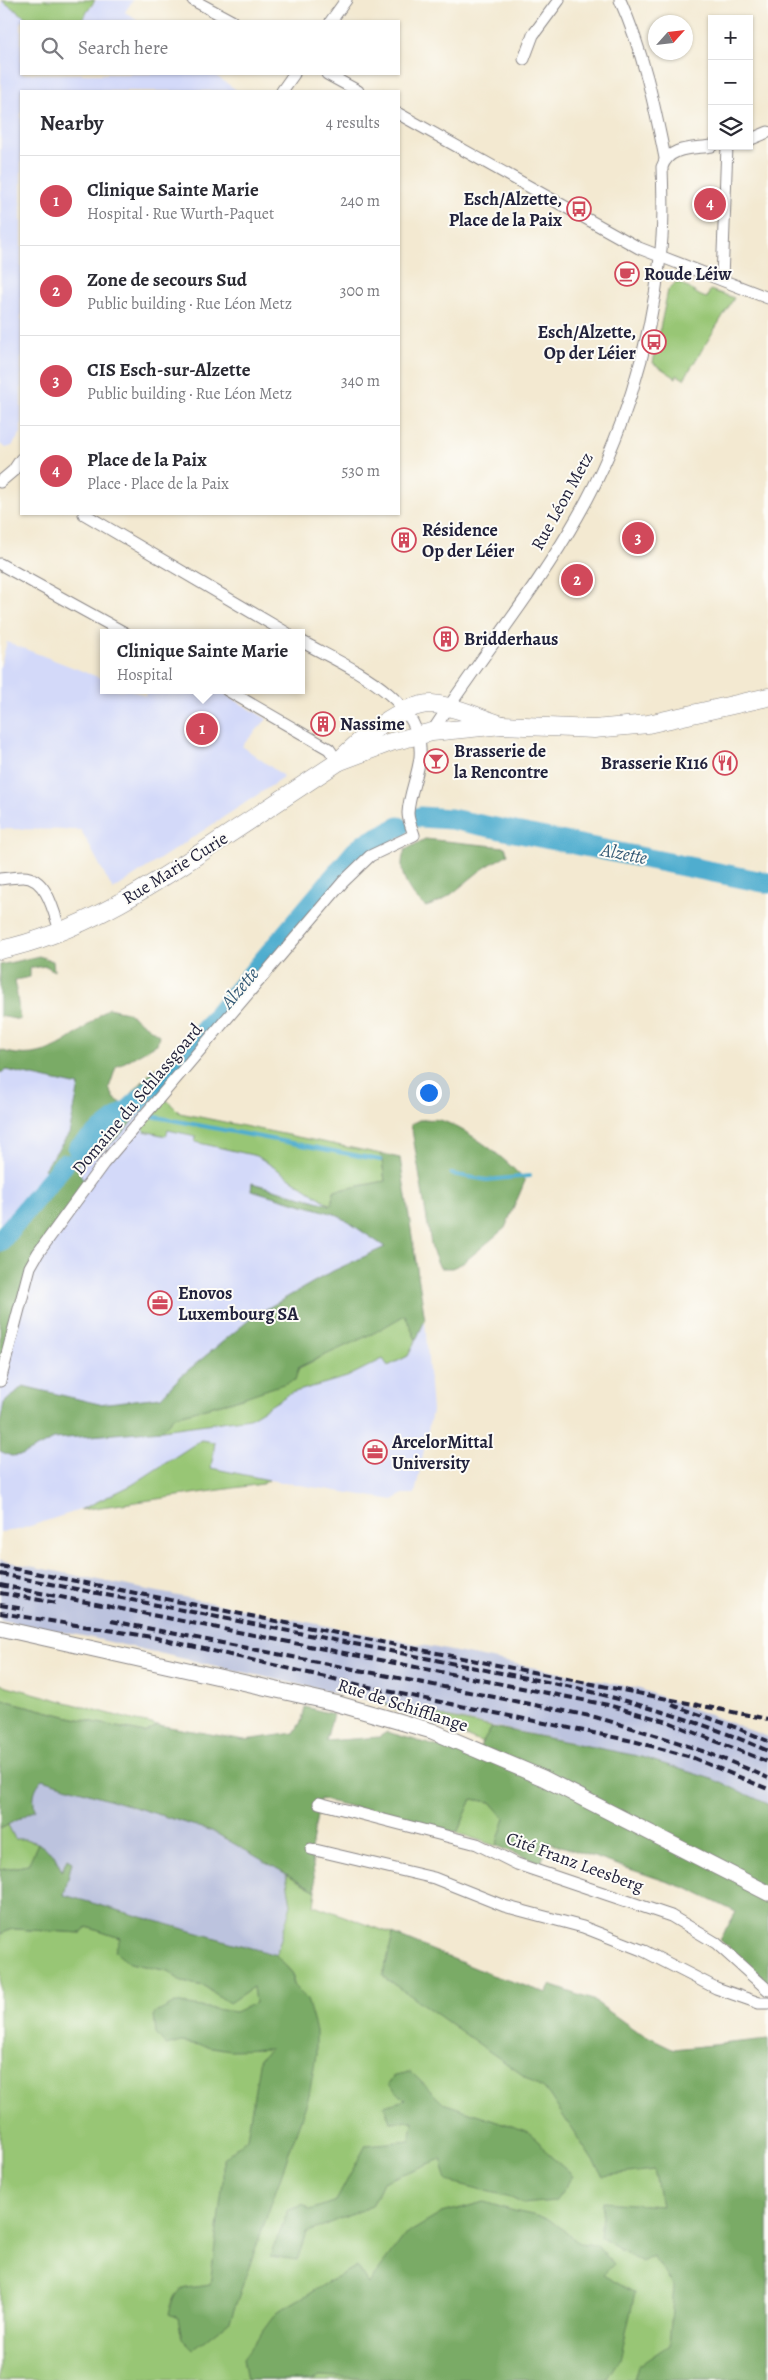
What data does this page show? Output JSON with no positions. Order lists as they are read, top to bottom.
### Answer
{
  "streets": {
    "main road": ["Rue Marie Curie"],
    "street": [
      "Rue Léon Metz",
      "Domaine du Schlassgoard",
      "Rue de Schifflange",
      "Cité Franz Leesberg"
    ]
  },
  "crossings": [
    ["Rue Léon Metz", "Domaine du Schlassgoard"]
  ],
  "water": ["Alzette"],
  "places": {
    "bus stop": ["Esch/Alzette, Place de la Paix", "Esch/Alzette, Op der Léier"],
    "cafe": ["Roude Léiw"],
    "building": ["Résidence Op der Léier", "Bridderhaus", "Nassime"],
    "bar": ["Brasserie de la Rencontre"],
    "restaurant": ["Brasserie K116"],
    "office": ["Enovos Luxembourg SA", "ArcelorMittal University"]
  },
  "north": "top right",
  "page": {
    "map_buttons": ["+", "−"],
    "search": "Search here",
    "heading": ["Nearby", "4 results"],
    "list": [
      {
        "mark": "1",
        "name": "Clinique Sainte Marie",
        "note": "Hospital · Rue Wurth-Paquet",
        "value": "240 m"
      },
      {
        "mark": "2",
        "name": "Zone de secours Sud",
        "note": "Public building · Rue Léon Metz",
        "value": "300 m"
      },
      {
        "mark": "3",
        "name": "CIS Esch-sur-Alzette",
        "note": "Public building · Rue Léon Metz",
        "value": "340 m"
      },
      {
        "mark": "4",
        "name": "Place de la Paix",
        "note": "Place · Place de la Paix",
        "value": "530 m"
      }
    ],
    "pins": [
      "4",
      "3",
      "2",
      "1"
    ],
    "popup": ["Clinique Sainte Marie", "Hospital"]
  }
}
